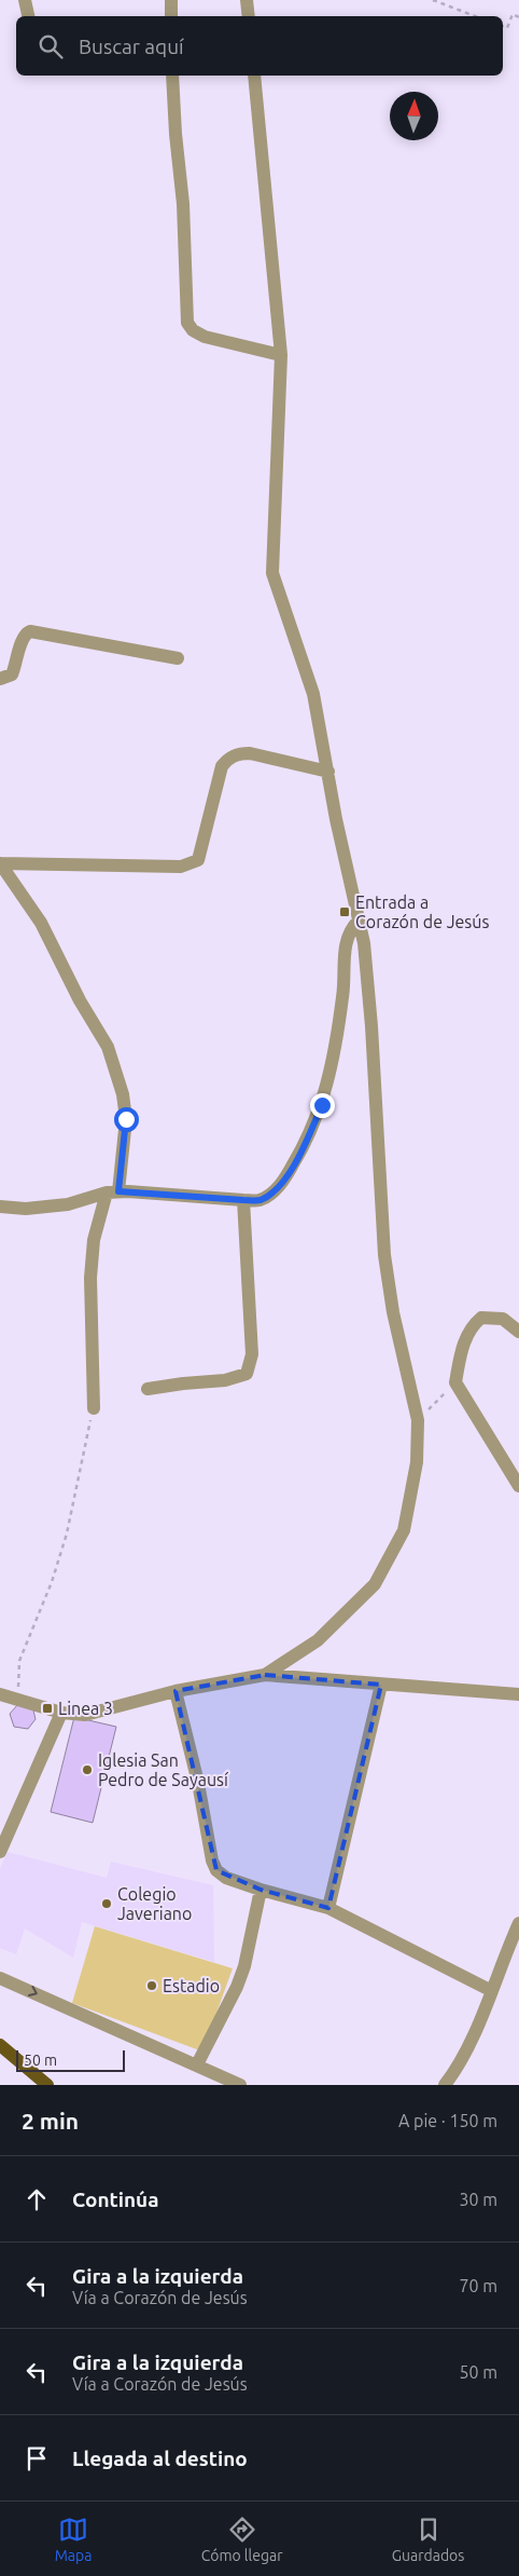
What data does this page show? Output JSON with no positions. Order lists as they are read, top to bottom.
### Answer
{
  "places": {
    "transit": ["Entrada a Corazón de Jesús", "Linea 3"],
    "other": ["Iglesia San Pedro de Sayausí", "Colegio Javeriano", "Estadio"]
  },
  "scale_bar": "50 m",
  "north": "top",
  "page": {
    "search": "Buscar aquí",
    "scale": "50 m",
    "heading": ["2 min", "A pie · 150 m"],
    "list": [
      ["Continúa", "30 m"],
      ["Gira a la izquierda", "Vía a Corazón de Jesús", "70 m"],
      ["Gira a la izquierda", "Vía a Corazón de Jesús", "50 m"],
      "Llegada al destino"
    ],
    "nav": ["Mapa", "Cómo llegar", "Guardados"]
  }
}
